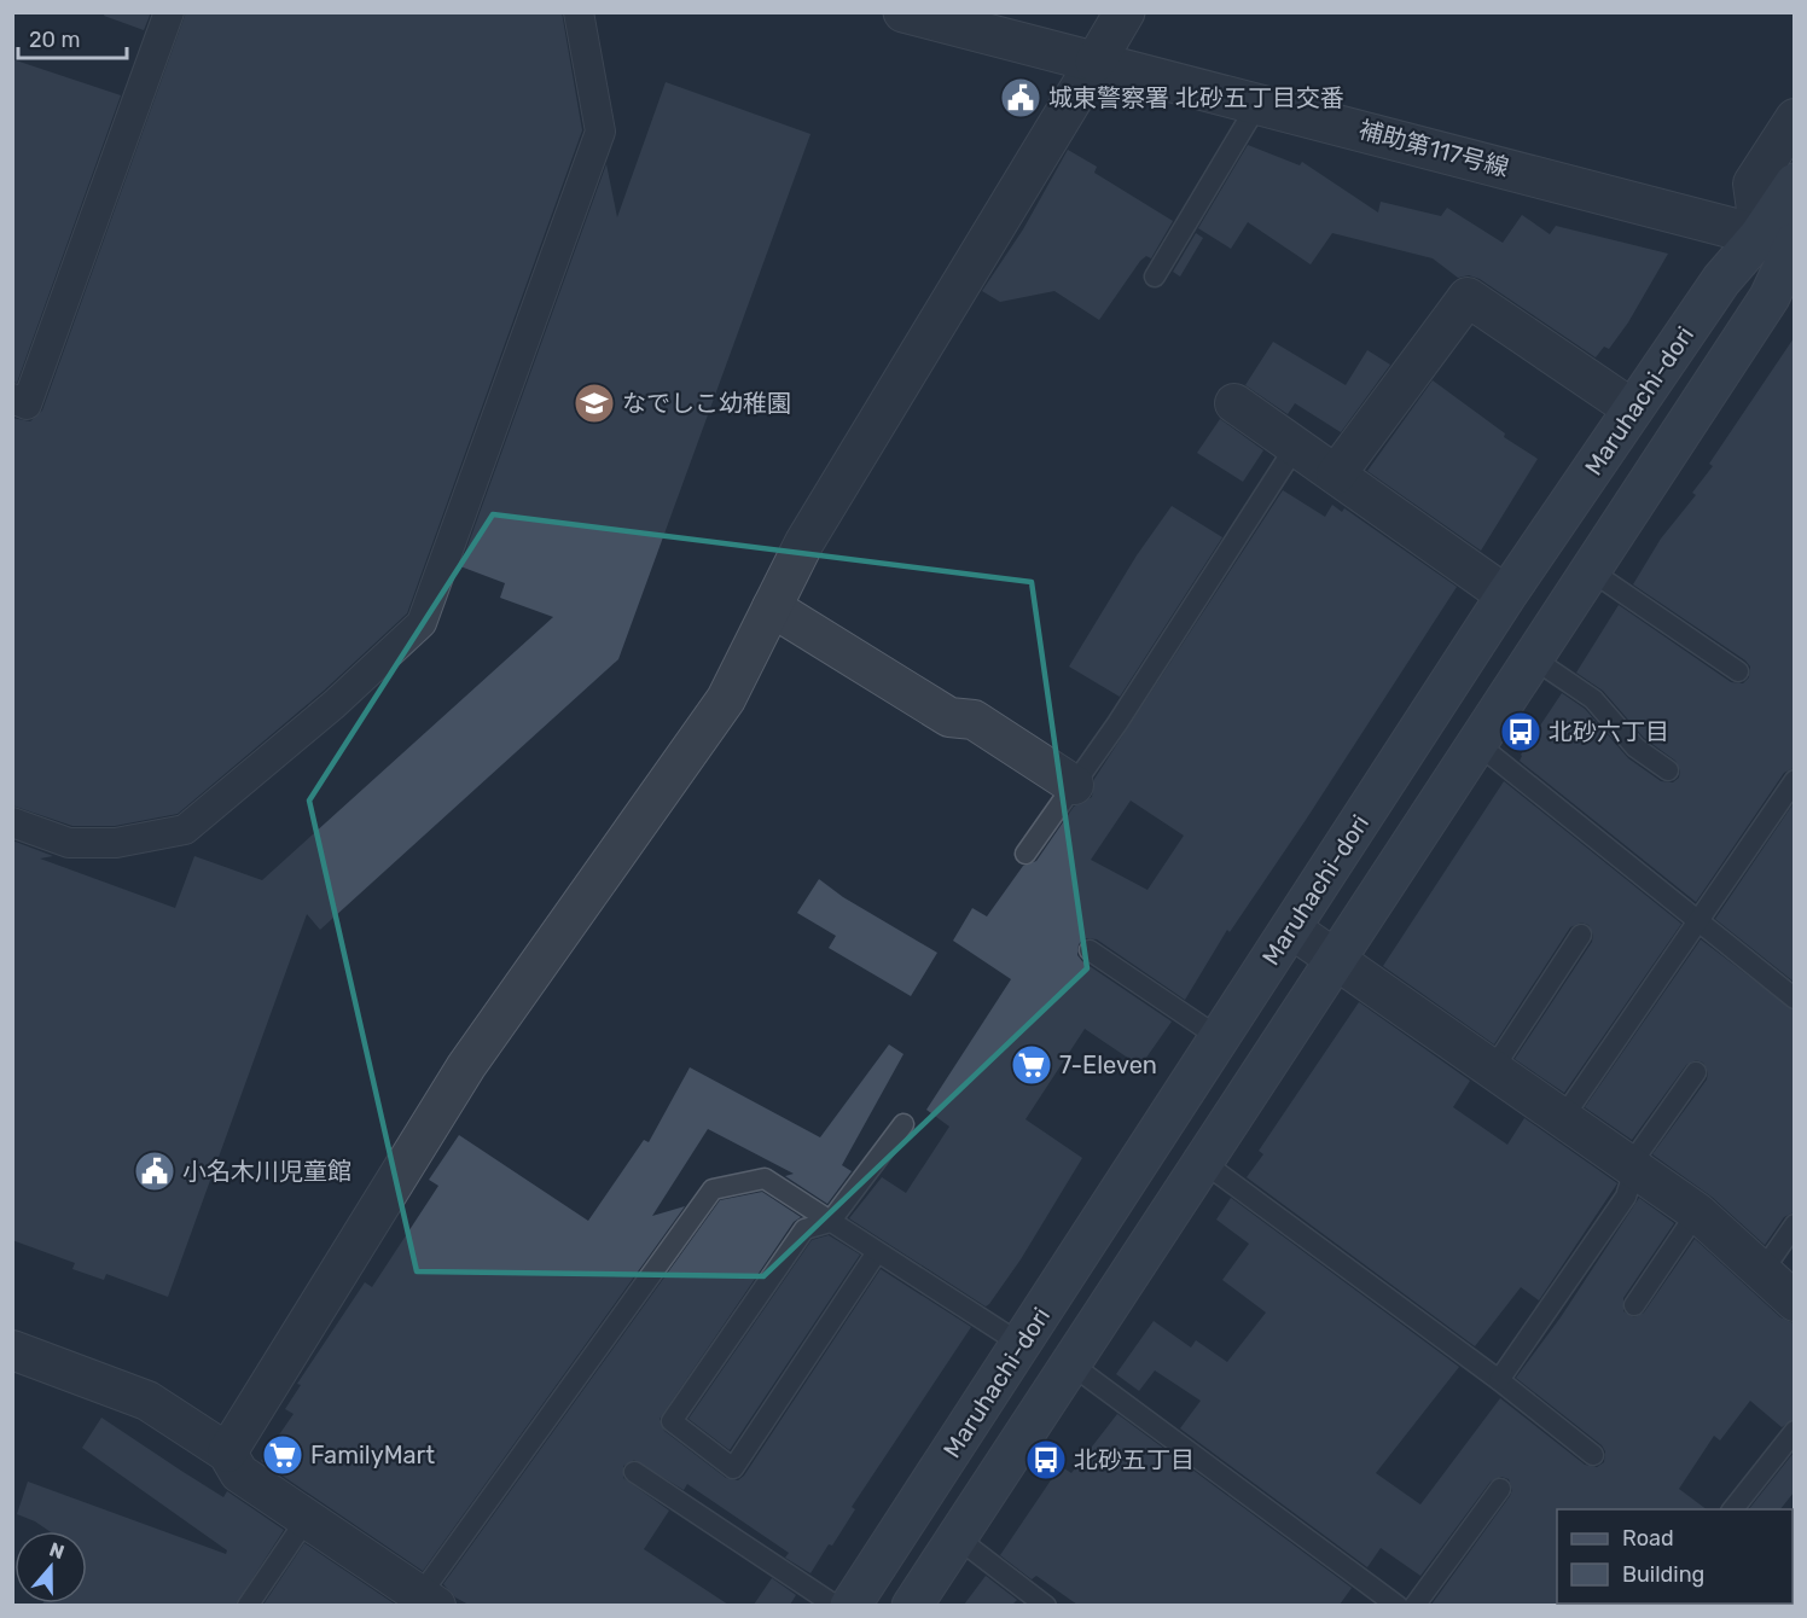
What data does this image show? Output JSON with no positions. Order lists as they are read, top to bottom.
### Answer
{
  "streets": {
    "main road": ["Maruhachi-dori"],
    "street": ["補助第117号線"]
  },
  "crossings": [
    ["補助第117号線", "Maruhachi-dori"]
  ],
  "places": {
    "public building": ["城東警察署 北砂五丁目交番", "小名木川児童館"],
    "school or university": ["なでしこ幼稚園"],
    "bus stop": ["北砂六丁目", "北砂五丁目"],
    "supermarket": ["7-Eleven", "FamilyMart"]
  },
  "legend": ["Road", "Building"],
  "scale_bar": "20 m",
  "north": "top"
}
